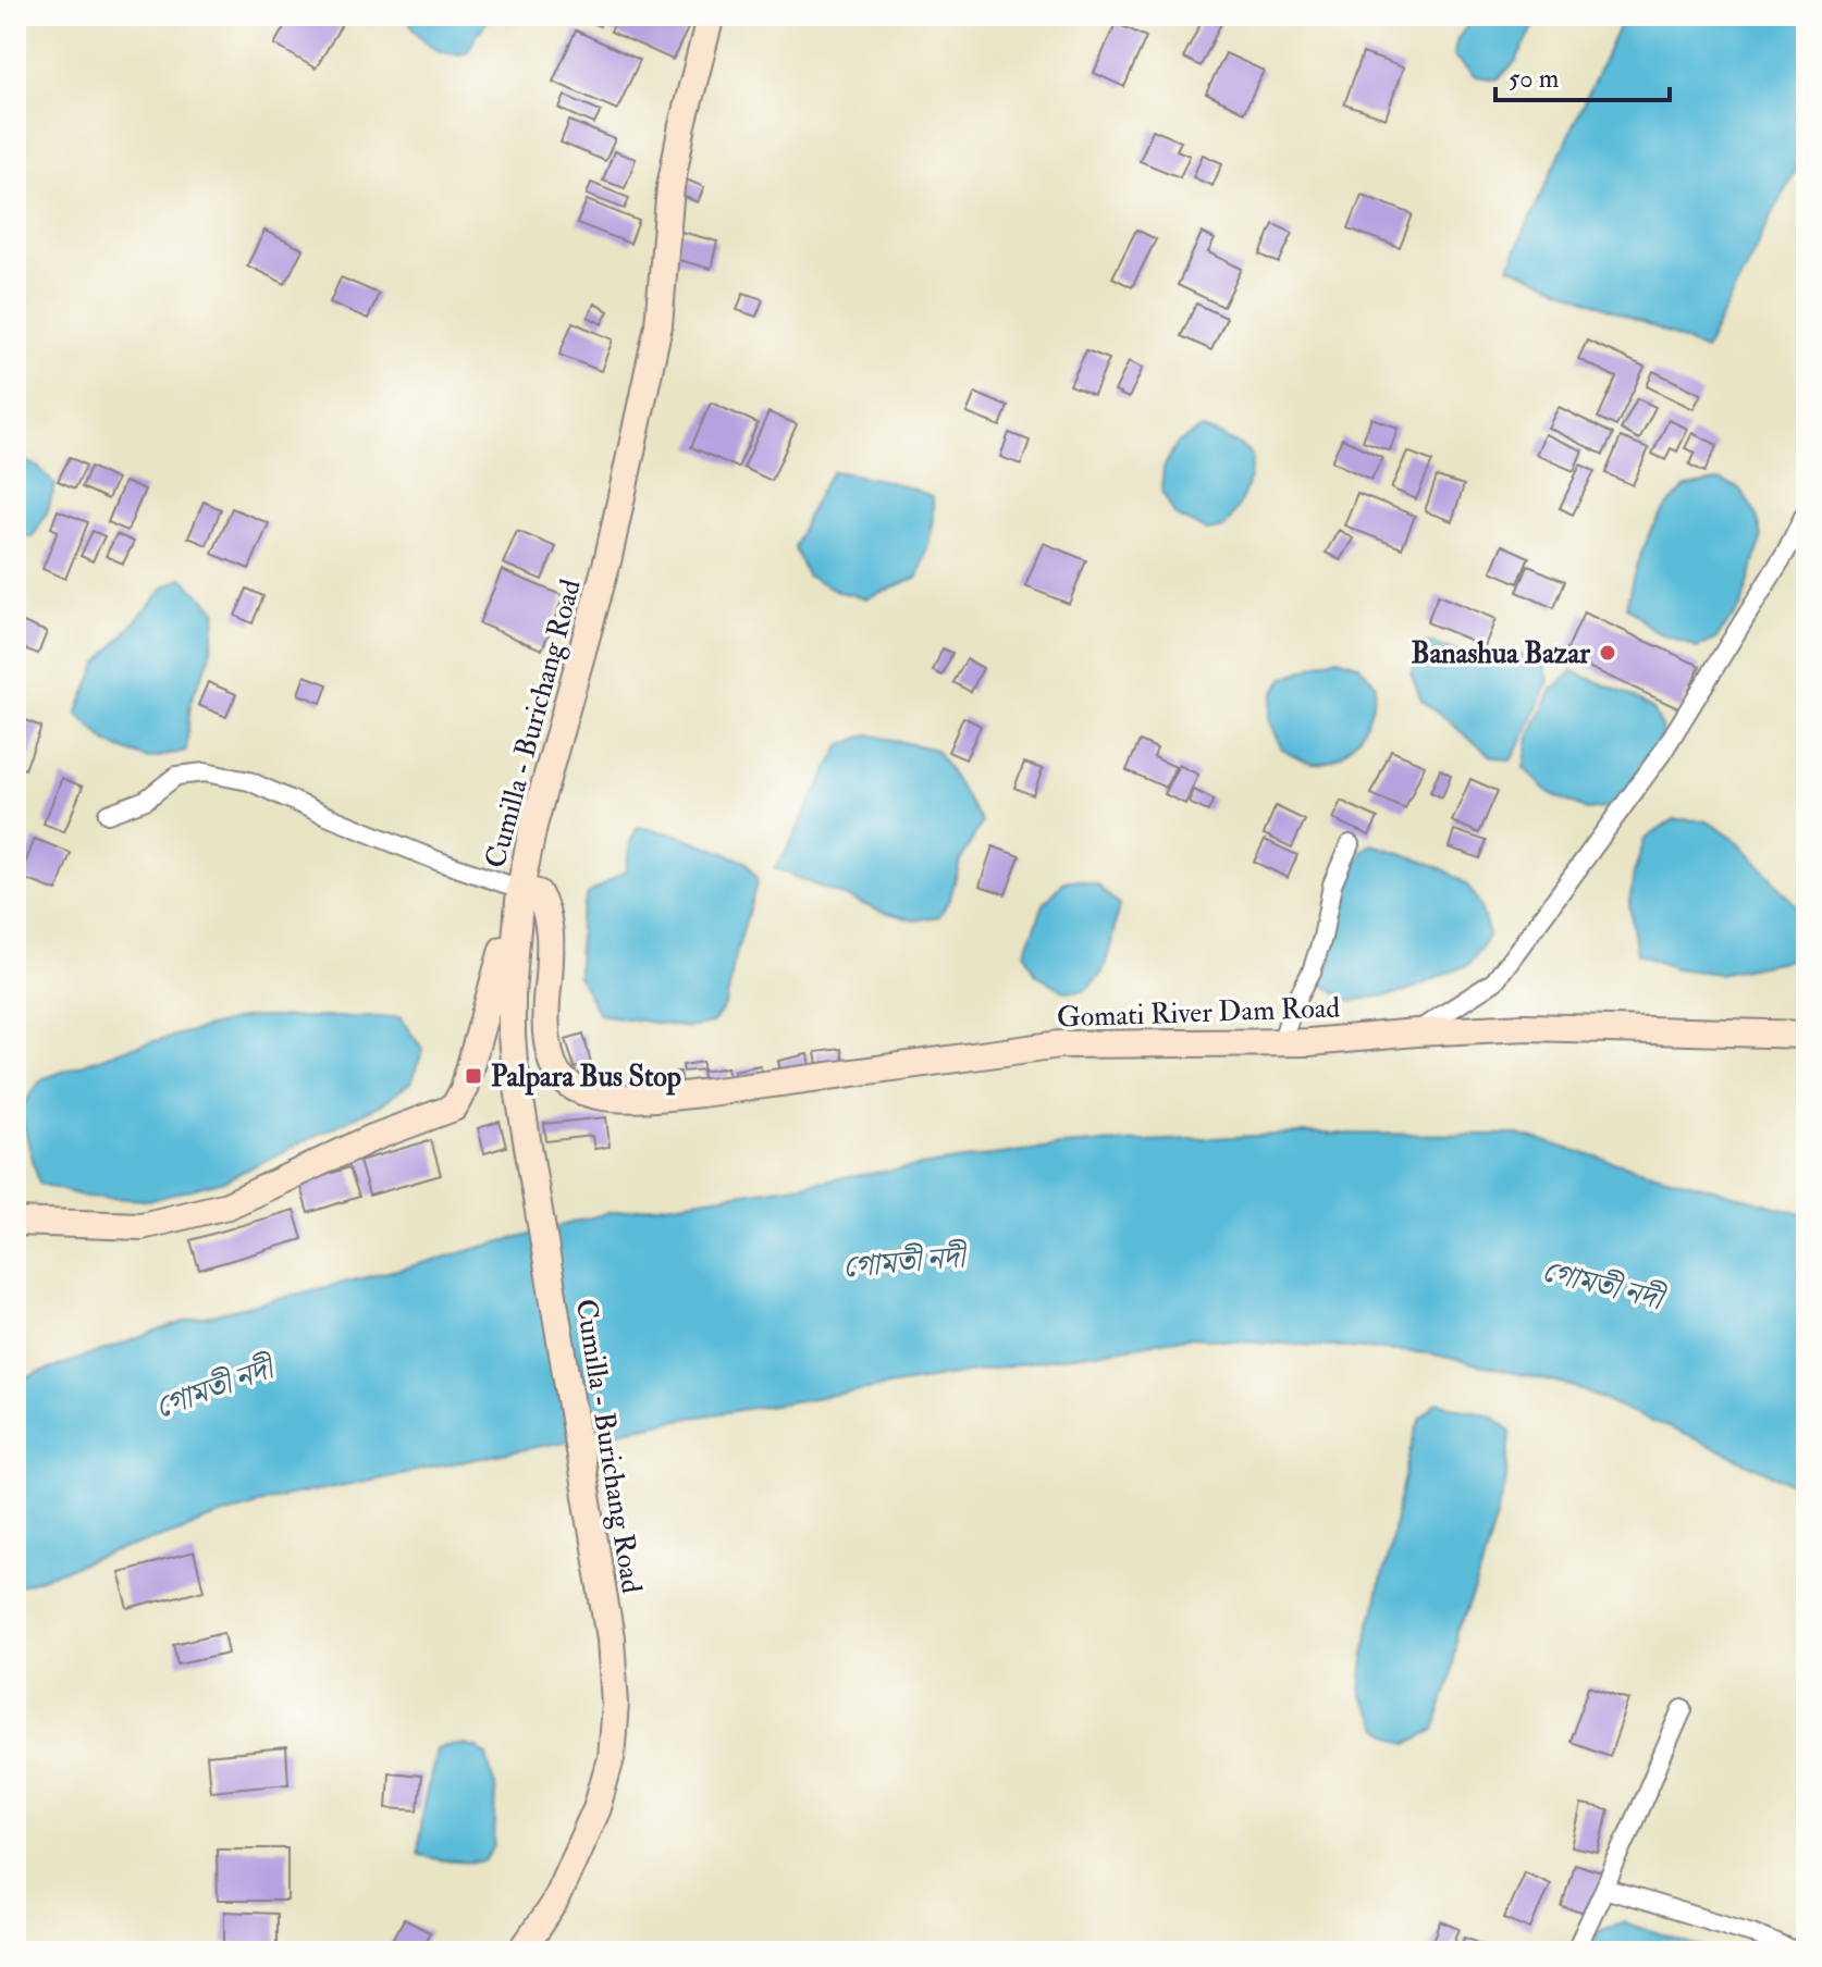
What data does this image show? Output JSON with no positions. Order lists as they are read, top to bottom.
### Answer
{
  "streets": {
    "main road": ["Cumilla - Burichang Road", "Gomati River Dam Road"]
  },
  "crossings": [
    ["Cumilla - Burichang Road", "Gomati River Dam Road"]
  ],
  "water": ["গোমতী নদী"],
  "places": {
    "other": ["Banashua Bazar"],
    "transit": ["Palpara Bus Stop"]
  },
  "scale_bar": "50 m"
}
